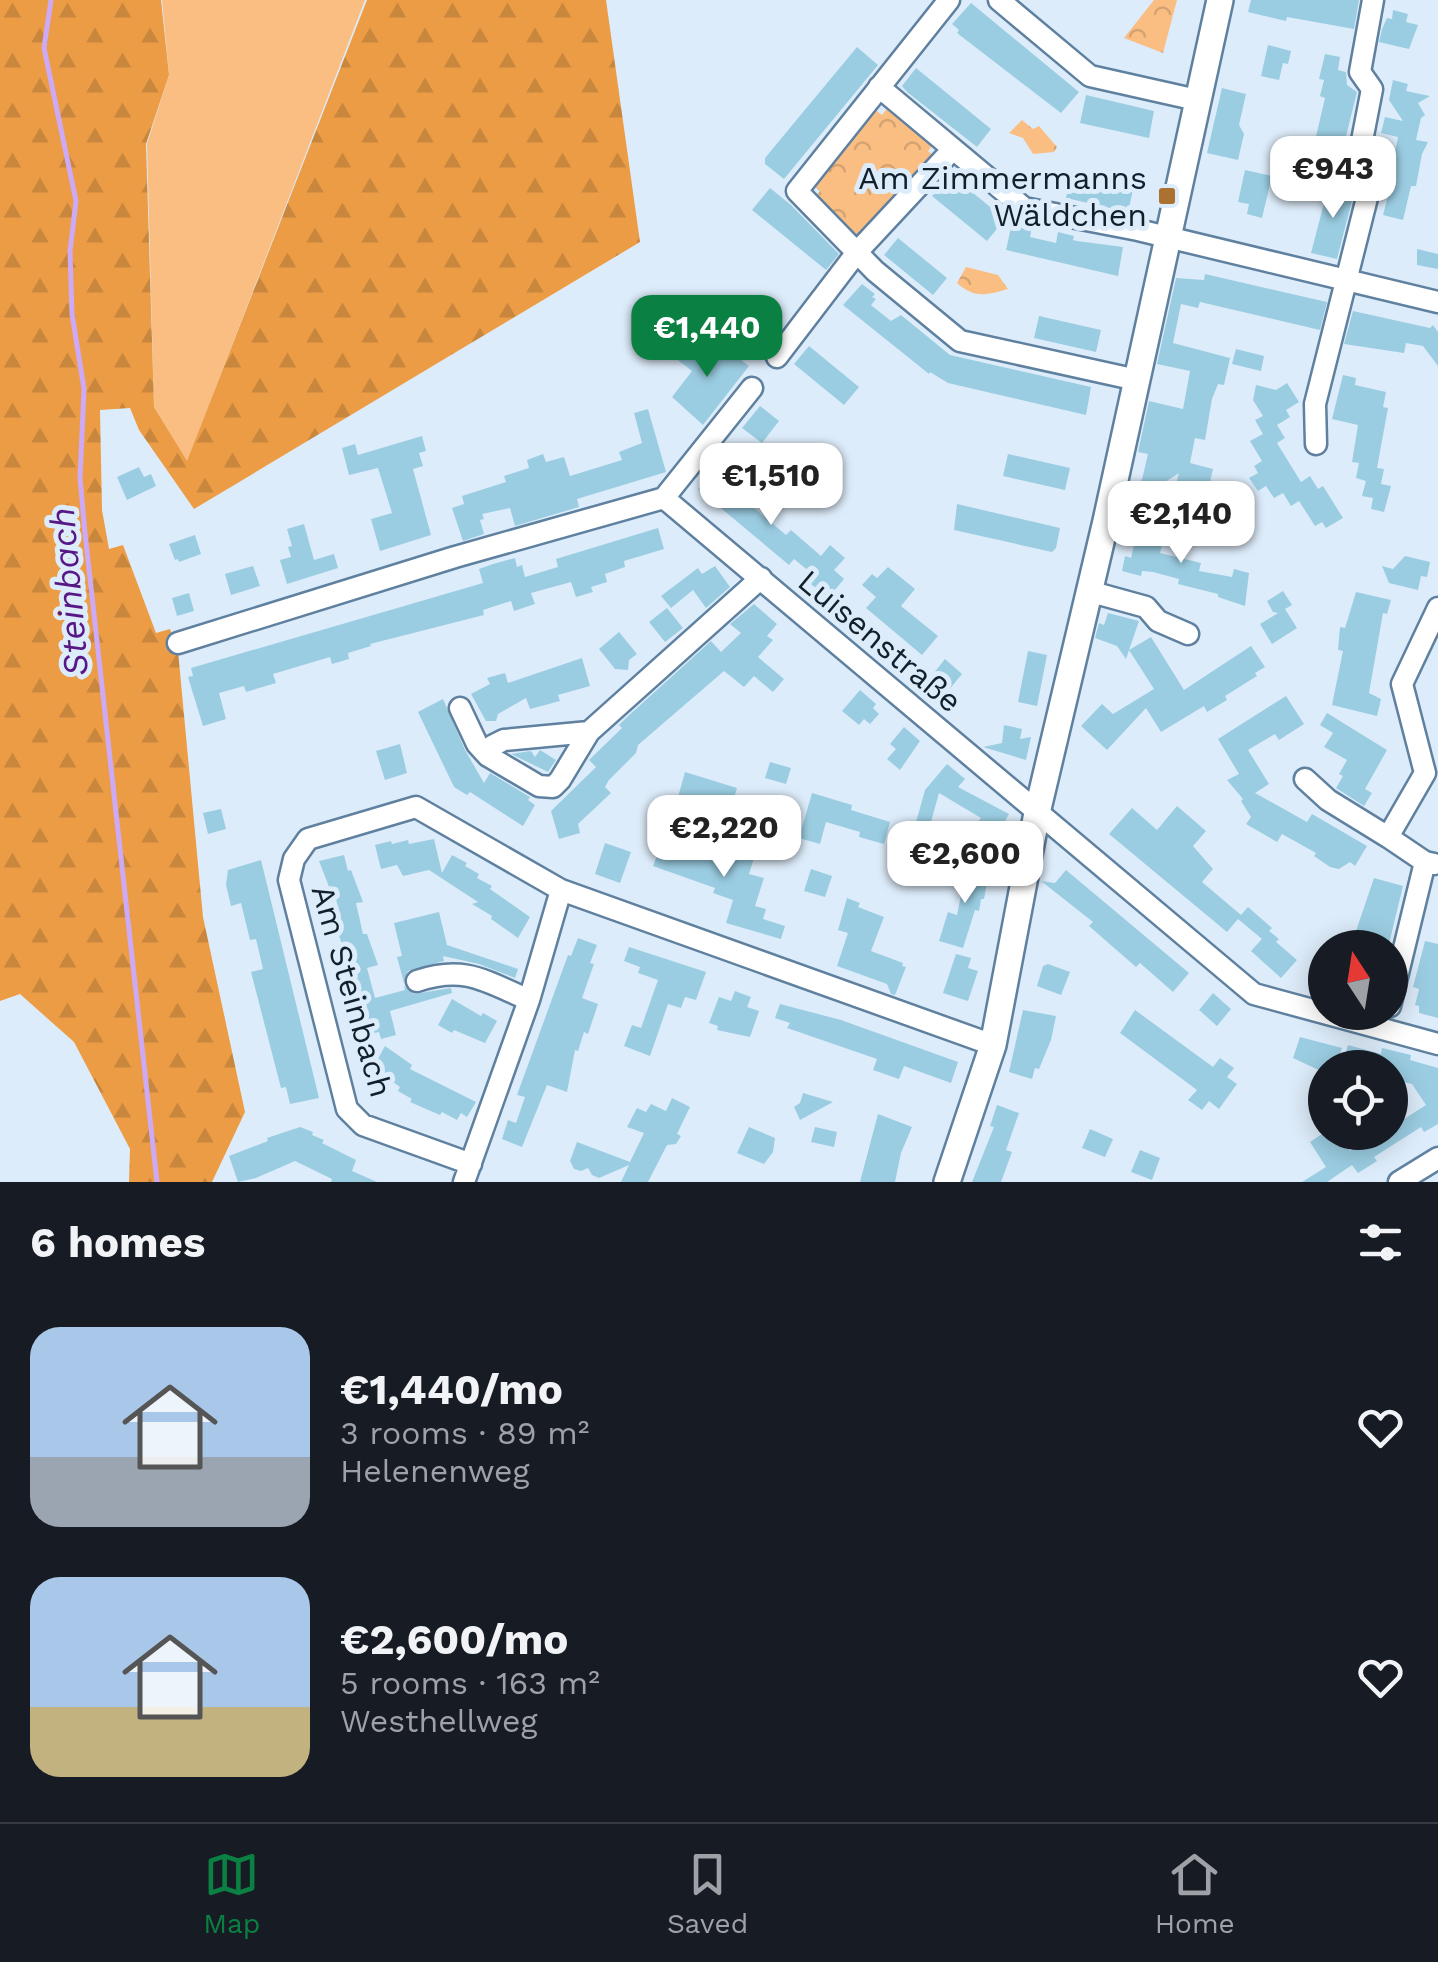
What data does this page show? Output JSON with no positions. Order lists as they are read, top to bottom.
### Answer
{
  "streets": {
    "street": ["Luisenstraße", "Am Steinbach"]
  },
  "water": ["Steinbach"],
  "places": {
    "transit": ["Am Zimmermanns Wäldchen"]
  },
  "north": "top",
  "page": {
    "price": [
      "€943",
      "€1,440",
      "€1,510",
      "€2,140",
      "€2,220",
      "€2,600"
    ],
    "heading": "6 homes",
    "list": [
      {
        "name": "€1,440/mo",
        "note": "3 rooms · 89 m² · Helenenweg"
      },
      {
        "name": "€2,600/mo",
        "note": "5 rooms · 163 m² · Westhellweg"
      }
    ],
    "tabs": ["Map", "Saved", "Home"]
  }
}
